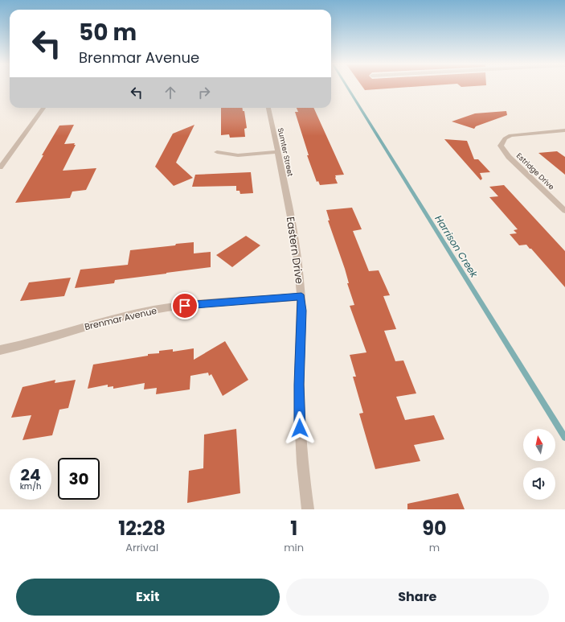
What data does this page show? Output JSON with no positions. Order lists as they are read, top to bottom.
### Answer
{
  "streets": {
    "street": [
      "Sumter Street",
      "Estridge Drive",
      "Eastern Drive",
      "Brenmar Avenue"
    ]
  },
  "crossings": [
    ["Sumter Street", "Eastern Drive"],
    ["Eastern Drive", "Brenmar Avenue"]
  ],
  "water": ["Harrison Creek"],
  "north": "top",
  "page": {
    "turn": ["50 m", "Brenmar Avenue"],
    "speed": "24 km/h",
    "limit": "30",
    "eta": [
      "12:28",
      "Arrival",
      "1",
      "min",
      "90",
      "m"
    ],
    "buttons": ["Exit", "Share"]
  }
}
